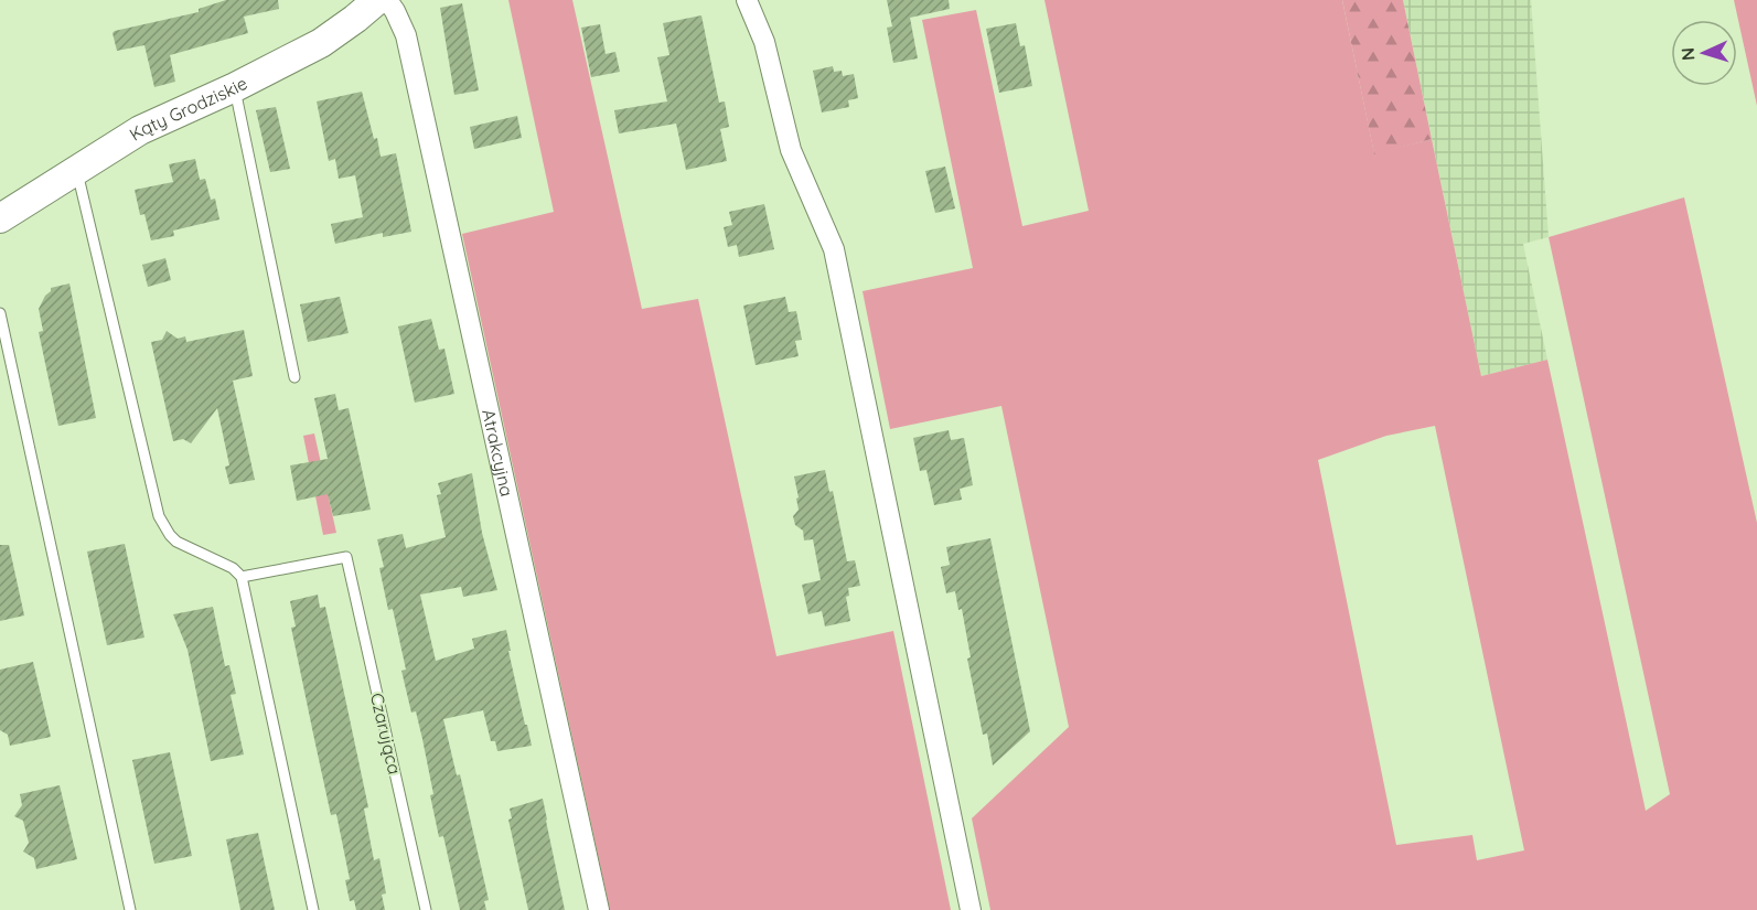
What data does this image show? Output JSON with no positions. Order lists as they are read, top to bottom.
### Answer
{
  "streets": {
    "street": ["Kąty Grodziskie", "Atrakcyjna"],
    "lane": ["Czarująca"]
  },
  "north": "left"
}
